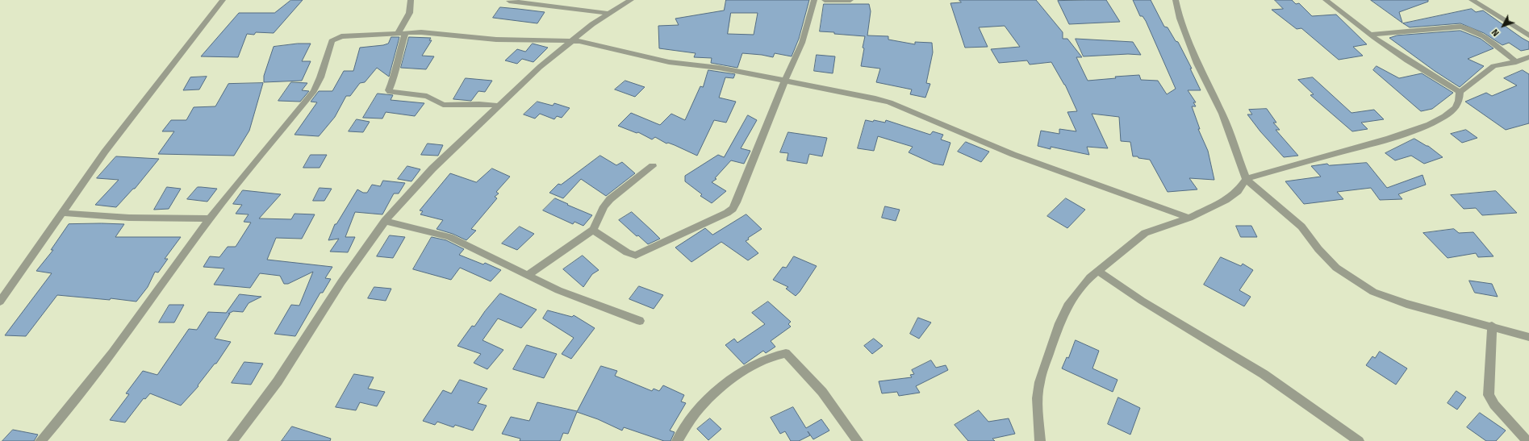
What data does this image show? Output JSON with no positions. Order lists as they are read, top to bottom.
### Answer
{
  "north": "bottom left"
}
